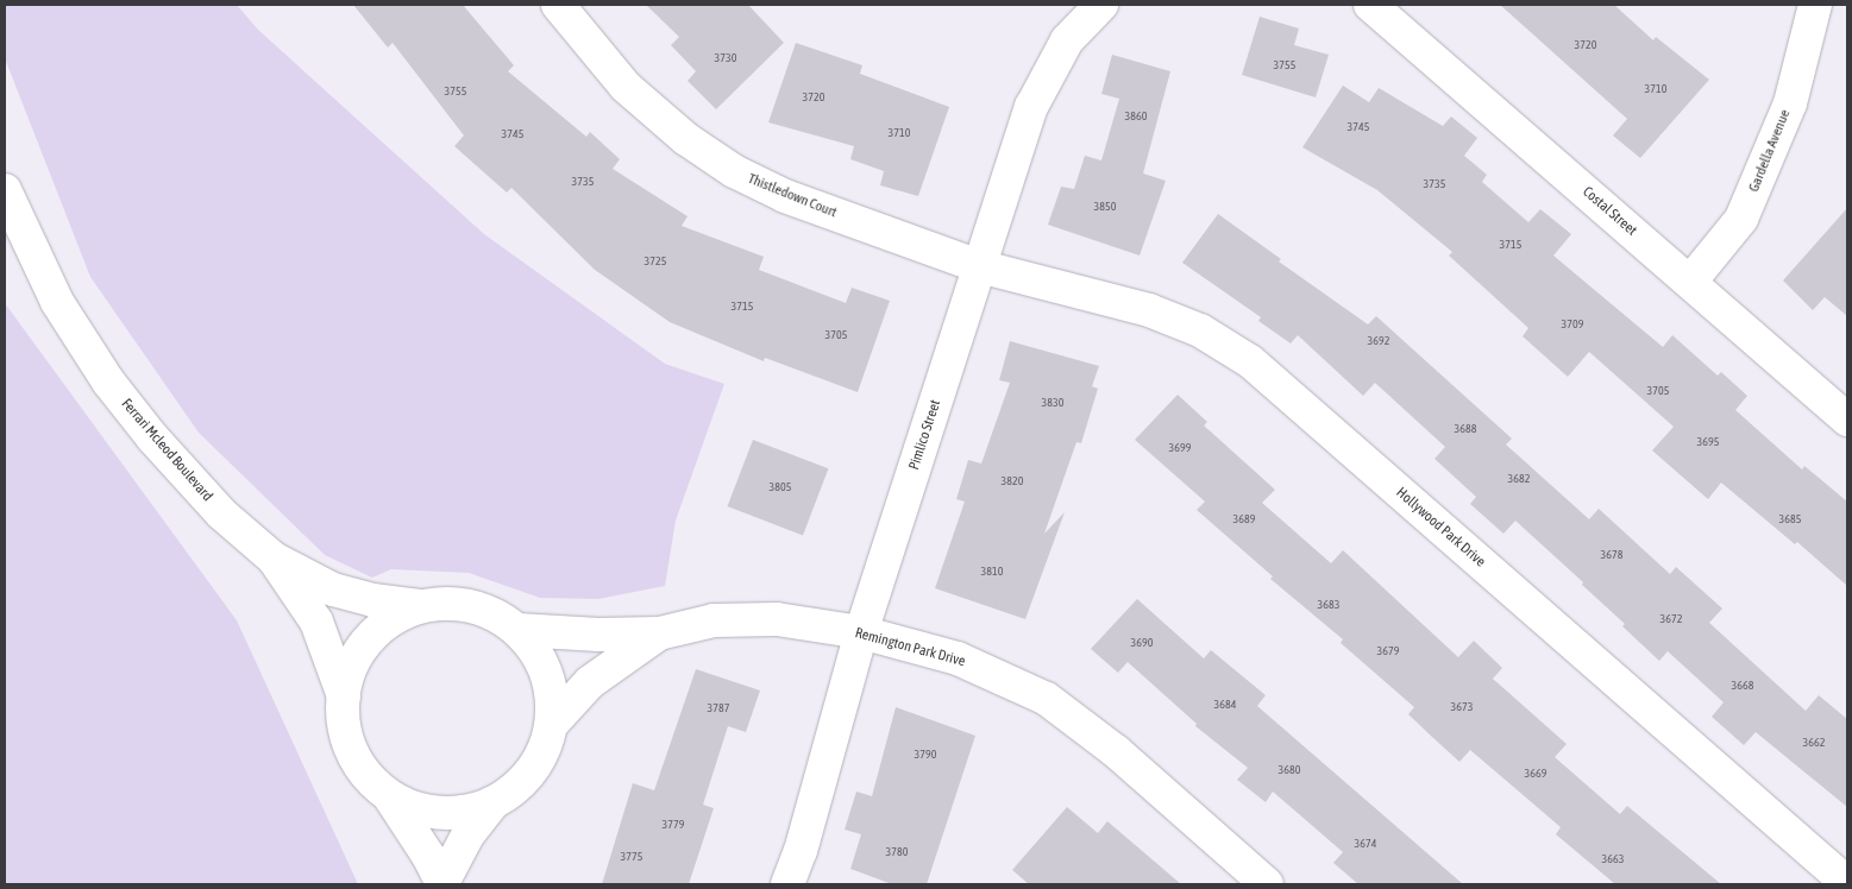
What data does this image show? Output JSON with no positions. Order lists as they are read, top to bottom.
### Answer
{
  "streets": {
    "street": [
      "Gardella Avenue",
      "Thistledown Court",
      "Costal Street",
      "Pimlico Street",
      "Ferrari Mcleod Boulevard",
      "Hollywood Park Drive",
      "Remington Park Drive"
    ]
  },
  "crossings": [
    ["Gardella Avenue", "Costal Street"],
    ["Thistledown Court", "Pimlico Street"],
    ["Thistledown Court", "Hollywood Park Drive"],
    ["Pimlico Street", "Hollywood Park Drive"],
    ["Pimlico Street", "Remington Park Drive"],
    ["Ferrari Mcleod Boulevard", "Remington Park Drive"]
  ],
  "house_numbers": [
    "3720",
    "3730",
    "3755",
    "3710",
    "3755",
    "3720",
    "3860",
    "3745",
    "3710",
    "3745",
    "3735",
    "3735",
    "3850",
    "3715",
    "3725",
    "3715",
    "3709",
    "3705",
    "3692",
    "3705",
    "3830",
    "3688",
    "3695",
    "3699",
    "3682",
    "3820",
    "3805",
    "3689",
    "3685",
    "3678",
    "3810",
    "3683",
    "3672",
    "3690",
    "3679",
    "3668",
    "3684",
    "3673",
    "3787",
    "3662",
    "3790",
    "3680",
    "3669",
    "3779",
    "3674",
    "3780",
    "3775",
    "3663"
  ]
}
